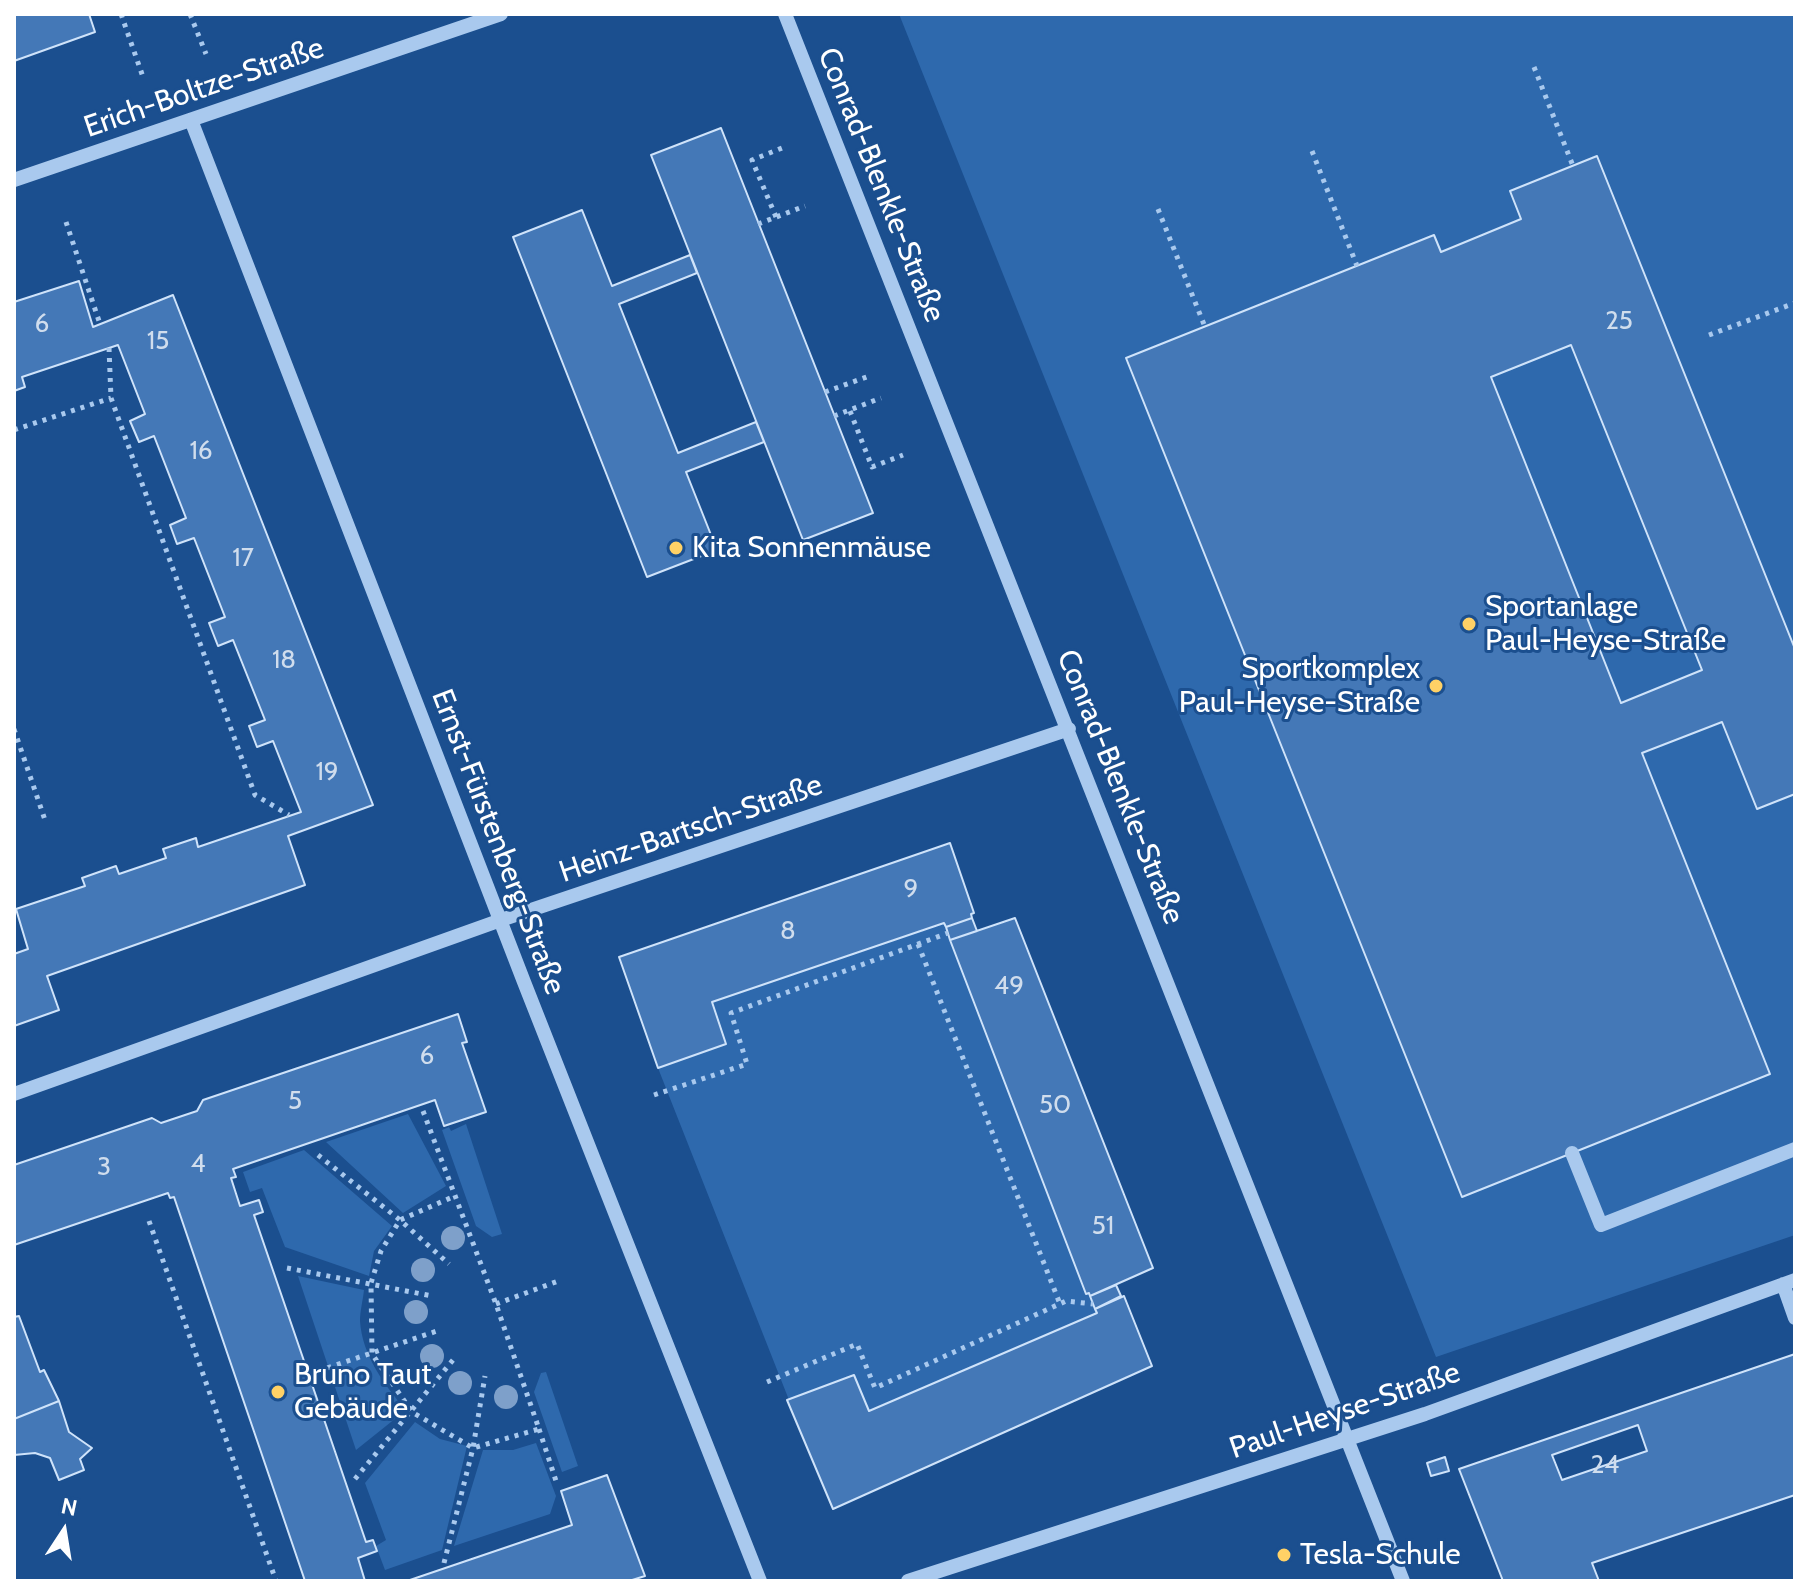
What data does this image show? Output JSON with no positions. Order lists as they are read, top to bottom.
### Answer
{
  "streets": {
    "street": [
      "Erich-Boltze-Straße",
      "Conrad-Blenkle-Straße",
      "Heinz-Bartsch-Straße",
      "Ernst-Fürstenberg-Straße",
      "Paul-Heyse-Straße"
    ]
  },
  "crossings": [
    ["Erich-Boltze-Straße", "Ernst-Fürstenberg-Straße"],
    ["Conrad-Blenkle-Straße", "Heinz-Bartsch-Straße"],
    ["Conrad-Blenkle-Straße", "Paul-Heyse-Straße"],
    ["Heinz-Bartsch-Straße", "Ernst-Fürstenberg-Straße"]
  ],
  "places": [
    "Kita Sonnenmäuse",
    "Sportanlage Paul-Heyse-Straße",
    "Sportkomplex Paul-Heyse-Straße",
    "Bruno Taut Gebäude",
    "Tesla-Schule"
  ],
  "house_numbers": [
    "25",
    "6",
    "15",
    "16",
    "17",
    "18",
    "19",
    "9",
    "8",
    "49",
    "6",
    "5",
    "50",
    "4",
    "3",
    "51",
    "24"
  ],
  "north": "top"
}
